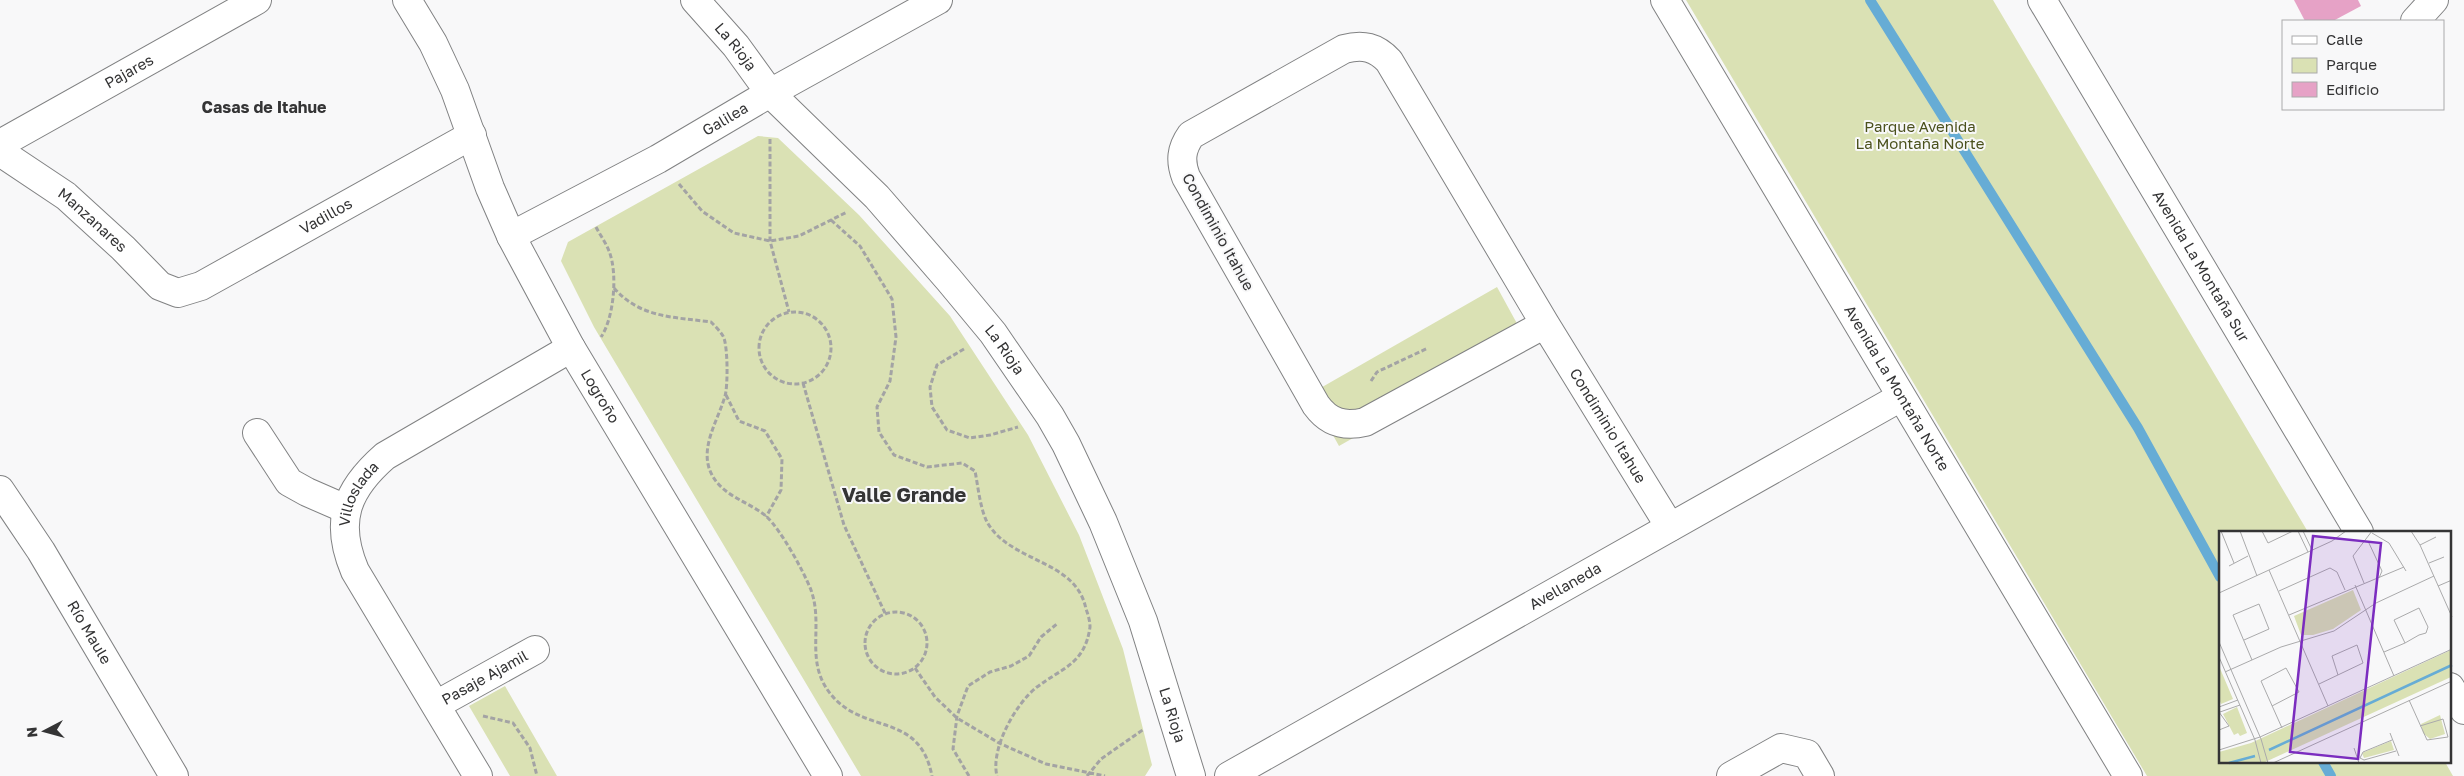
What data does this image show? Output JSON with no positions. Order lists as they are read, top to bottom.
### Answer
{
  "streets": {
    "street": [
      "La Rioja",
      "Pajares",
      "Galilea",
      "Vadillos",
      "Manzanares",
      "Condiminio Itahue",
      "Avenida La Montaña Sur",
      "Avenida La Montaña Norte",
      "Logroño",
      "Villoslada",
      "Avellaneda",
      "Río Maule",
      "Pasaje Ajamil"
    ]
  },
  "crossings": [
    ["La Rioja", "Galilea"],
    ["Galilea", "Logroño"],
    ["Vadillos", "Manzanares"],
    ["Vadillos", "Logroño"],
    ["Condiminio Itahue", "Avellaneda"],
    ["Avenida La Montaña Norte", "Avellaneda"],
    ["Logroño", "Villoslada"],
    ["Villoslada", "Pasaje Ajamil"]
  ],
  "districts": ["Casas de Itahue", "Valle Grande"],
  "parks": ["Parque Avenida La Montaña Norte"],
  "legend": ["Calle", "Parque", "Edificio"],
  "north": "left"
}
